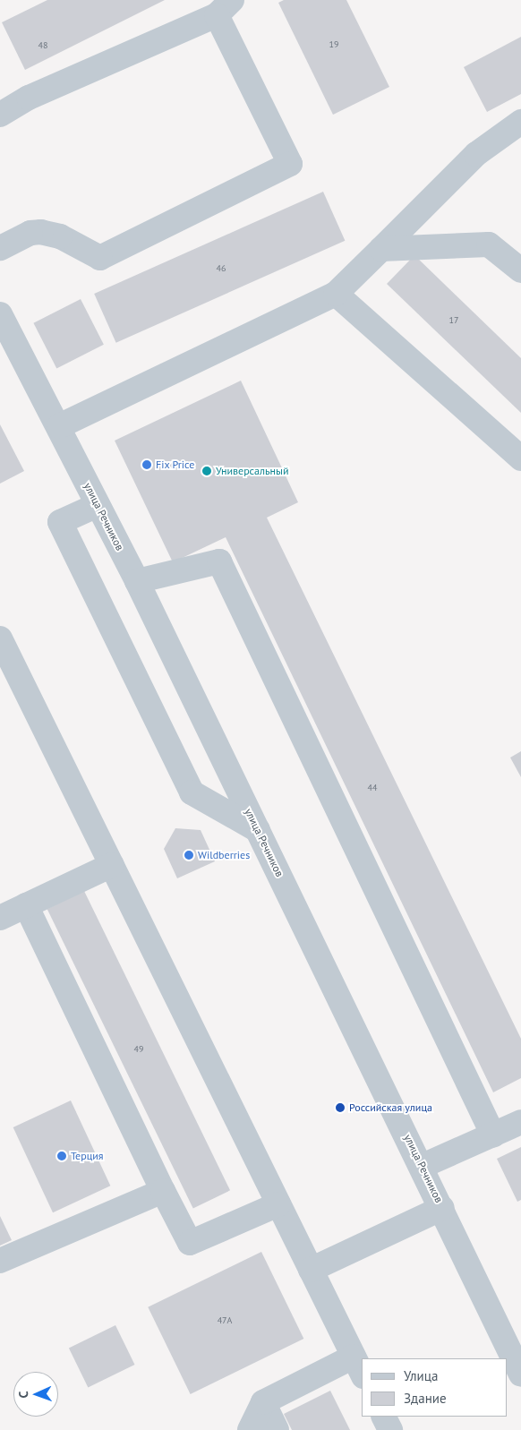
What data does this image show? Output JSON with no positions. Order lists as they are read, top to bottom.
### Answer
{
  "streets": {
    "street": ["улица Речников"]
  },
  "places": [
    "Fix Price",
    "Универсальный",
    "Wildberries",
    "Российская улица",
    "Терция"
  ],
  "house_numbers": [
    "19",
    "48",
    "46",
    "17",
    "44",
    "49",
    "47А"
  ],
  "legend": ["Улица", "Здание"],
  "north": "left"
}
